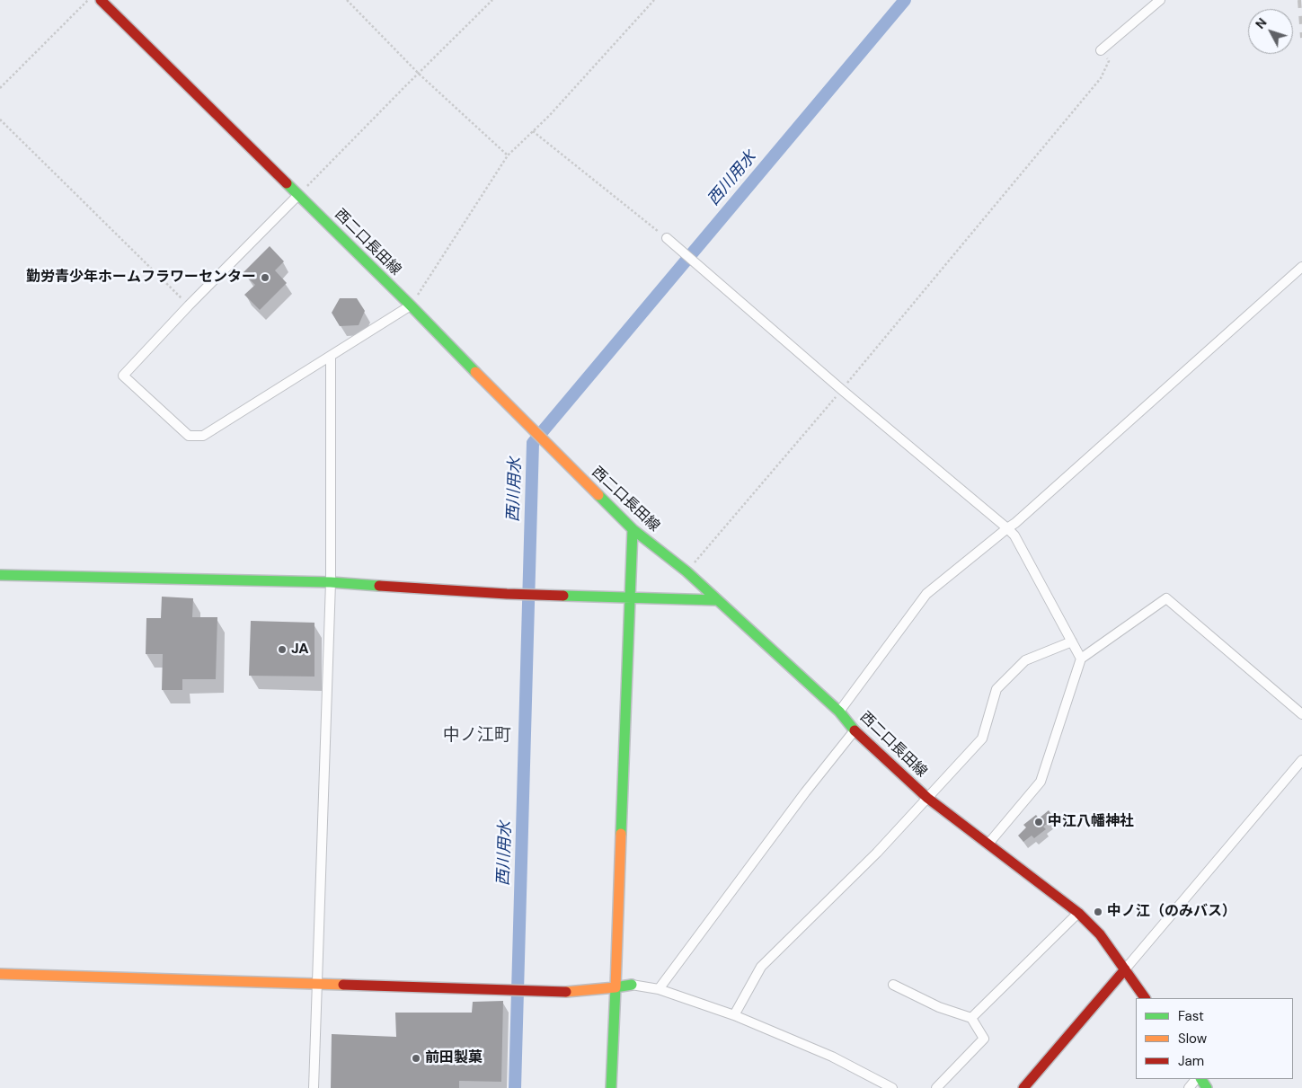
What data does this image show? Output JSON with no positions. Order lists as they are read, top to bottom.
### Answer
{
  "streets": {
    "street": ["西二口長田線"]
  },
  "districts": ["中ノ江町"],
  "water": ["西川用水"],
  "places": [
    "勤労青少年ホームフラワーセンター",
    "JA",
    "中江八幡神社",
    "中ノ江（のみバス）",
    "前田製菓"
  ],
  "legend": ["Fast", "Slow", "Jam"],
  "north": "top left"
}
